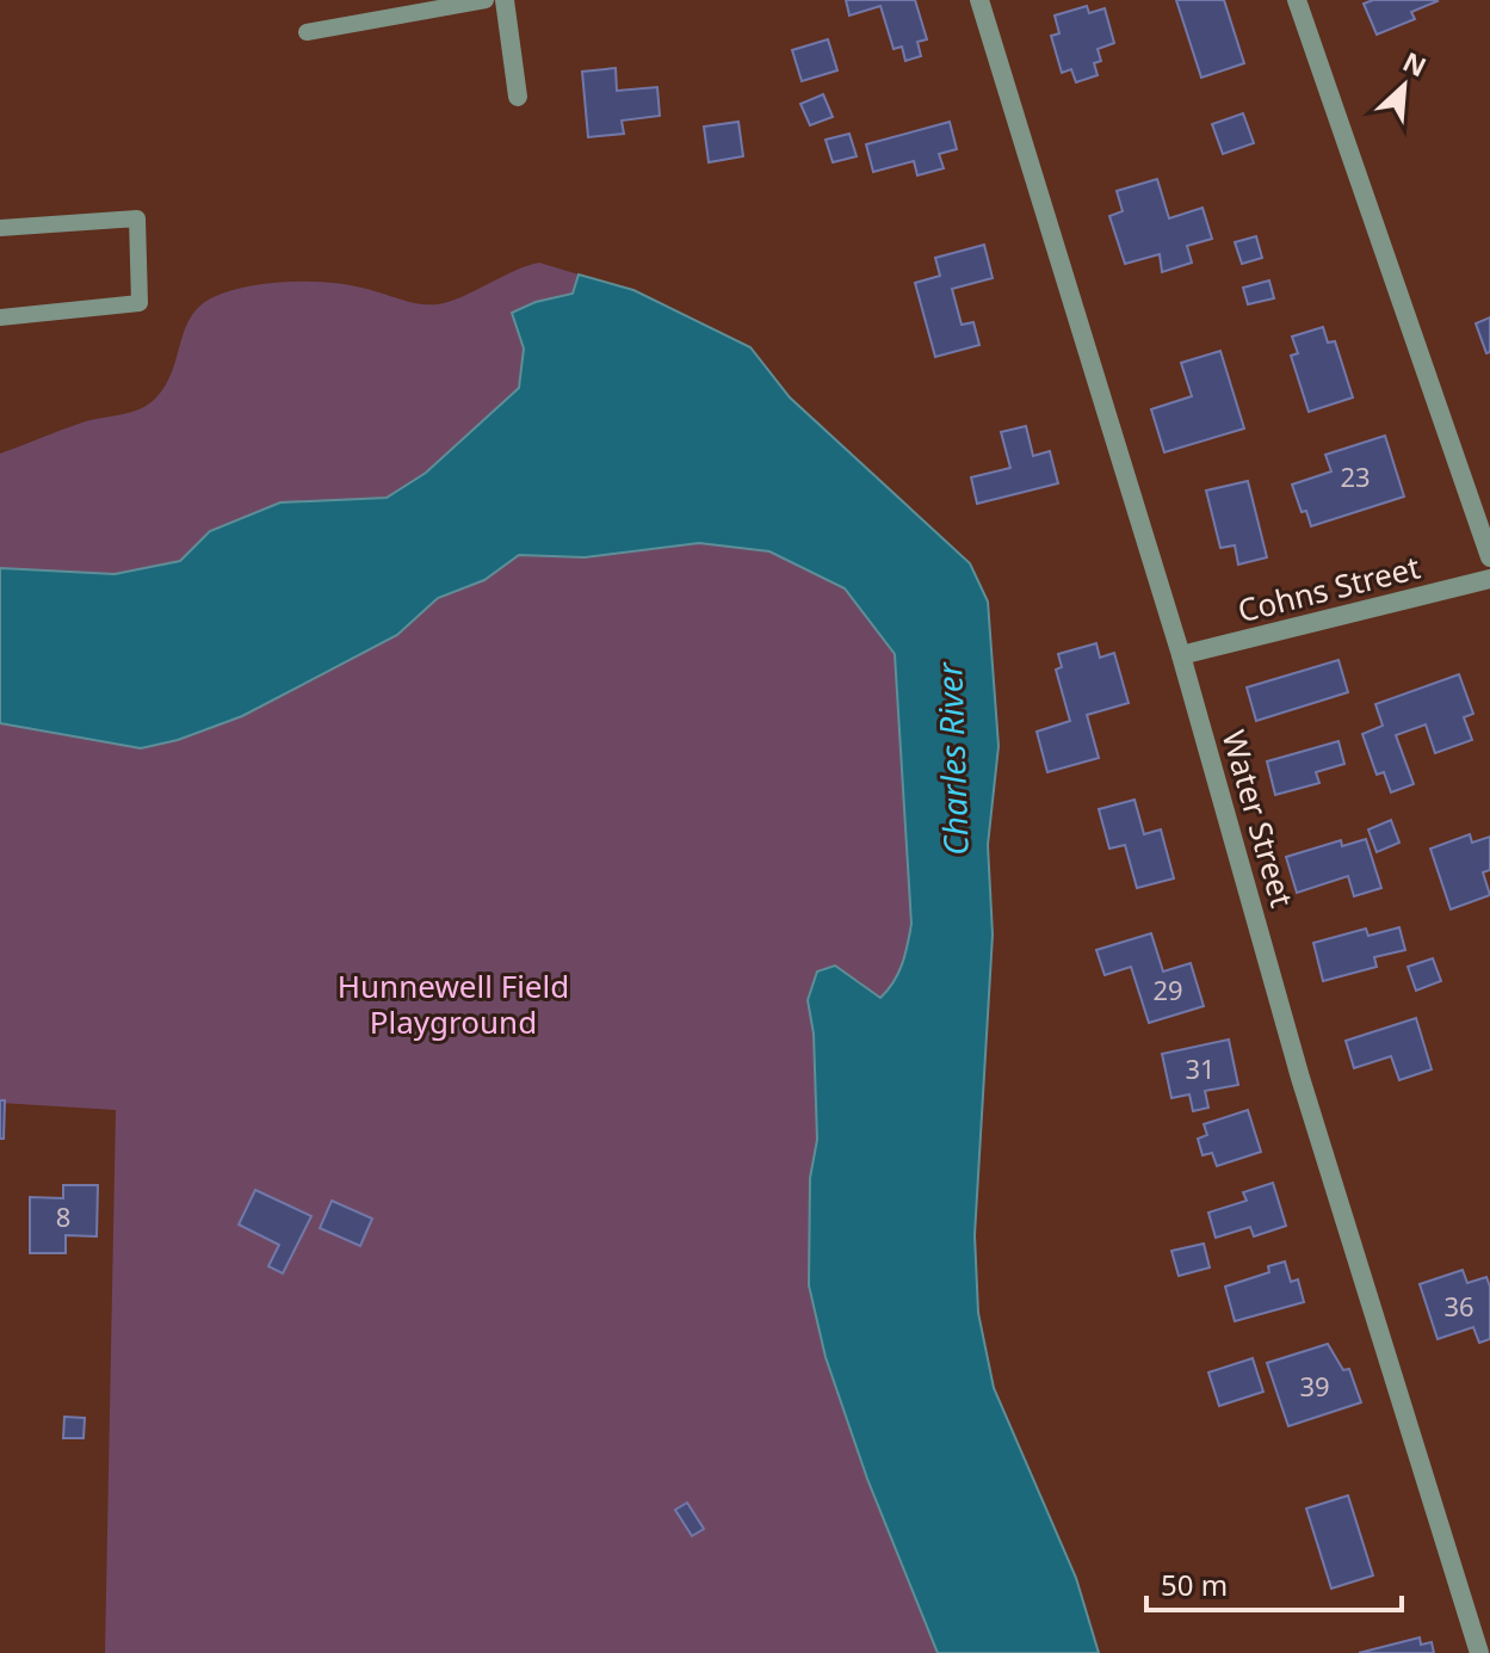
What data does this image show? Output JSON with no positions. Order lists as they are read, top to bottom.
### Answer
{
  "streets": {
    "street": ["Cohns Street", "Water Street"]
  },
  "crossings": [
    ["Cohns Street", "Water Street"]
  ],
  "water": ["Charles River"],
  "parks": ["Hunnewell Field Playground"],
  "house_numbers": [
    "23",
    "29",
    "31",
    "8",
    "36",
    "39"
  ],
  "scale_bar": "50 m",
  "north": "top right"
}
